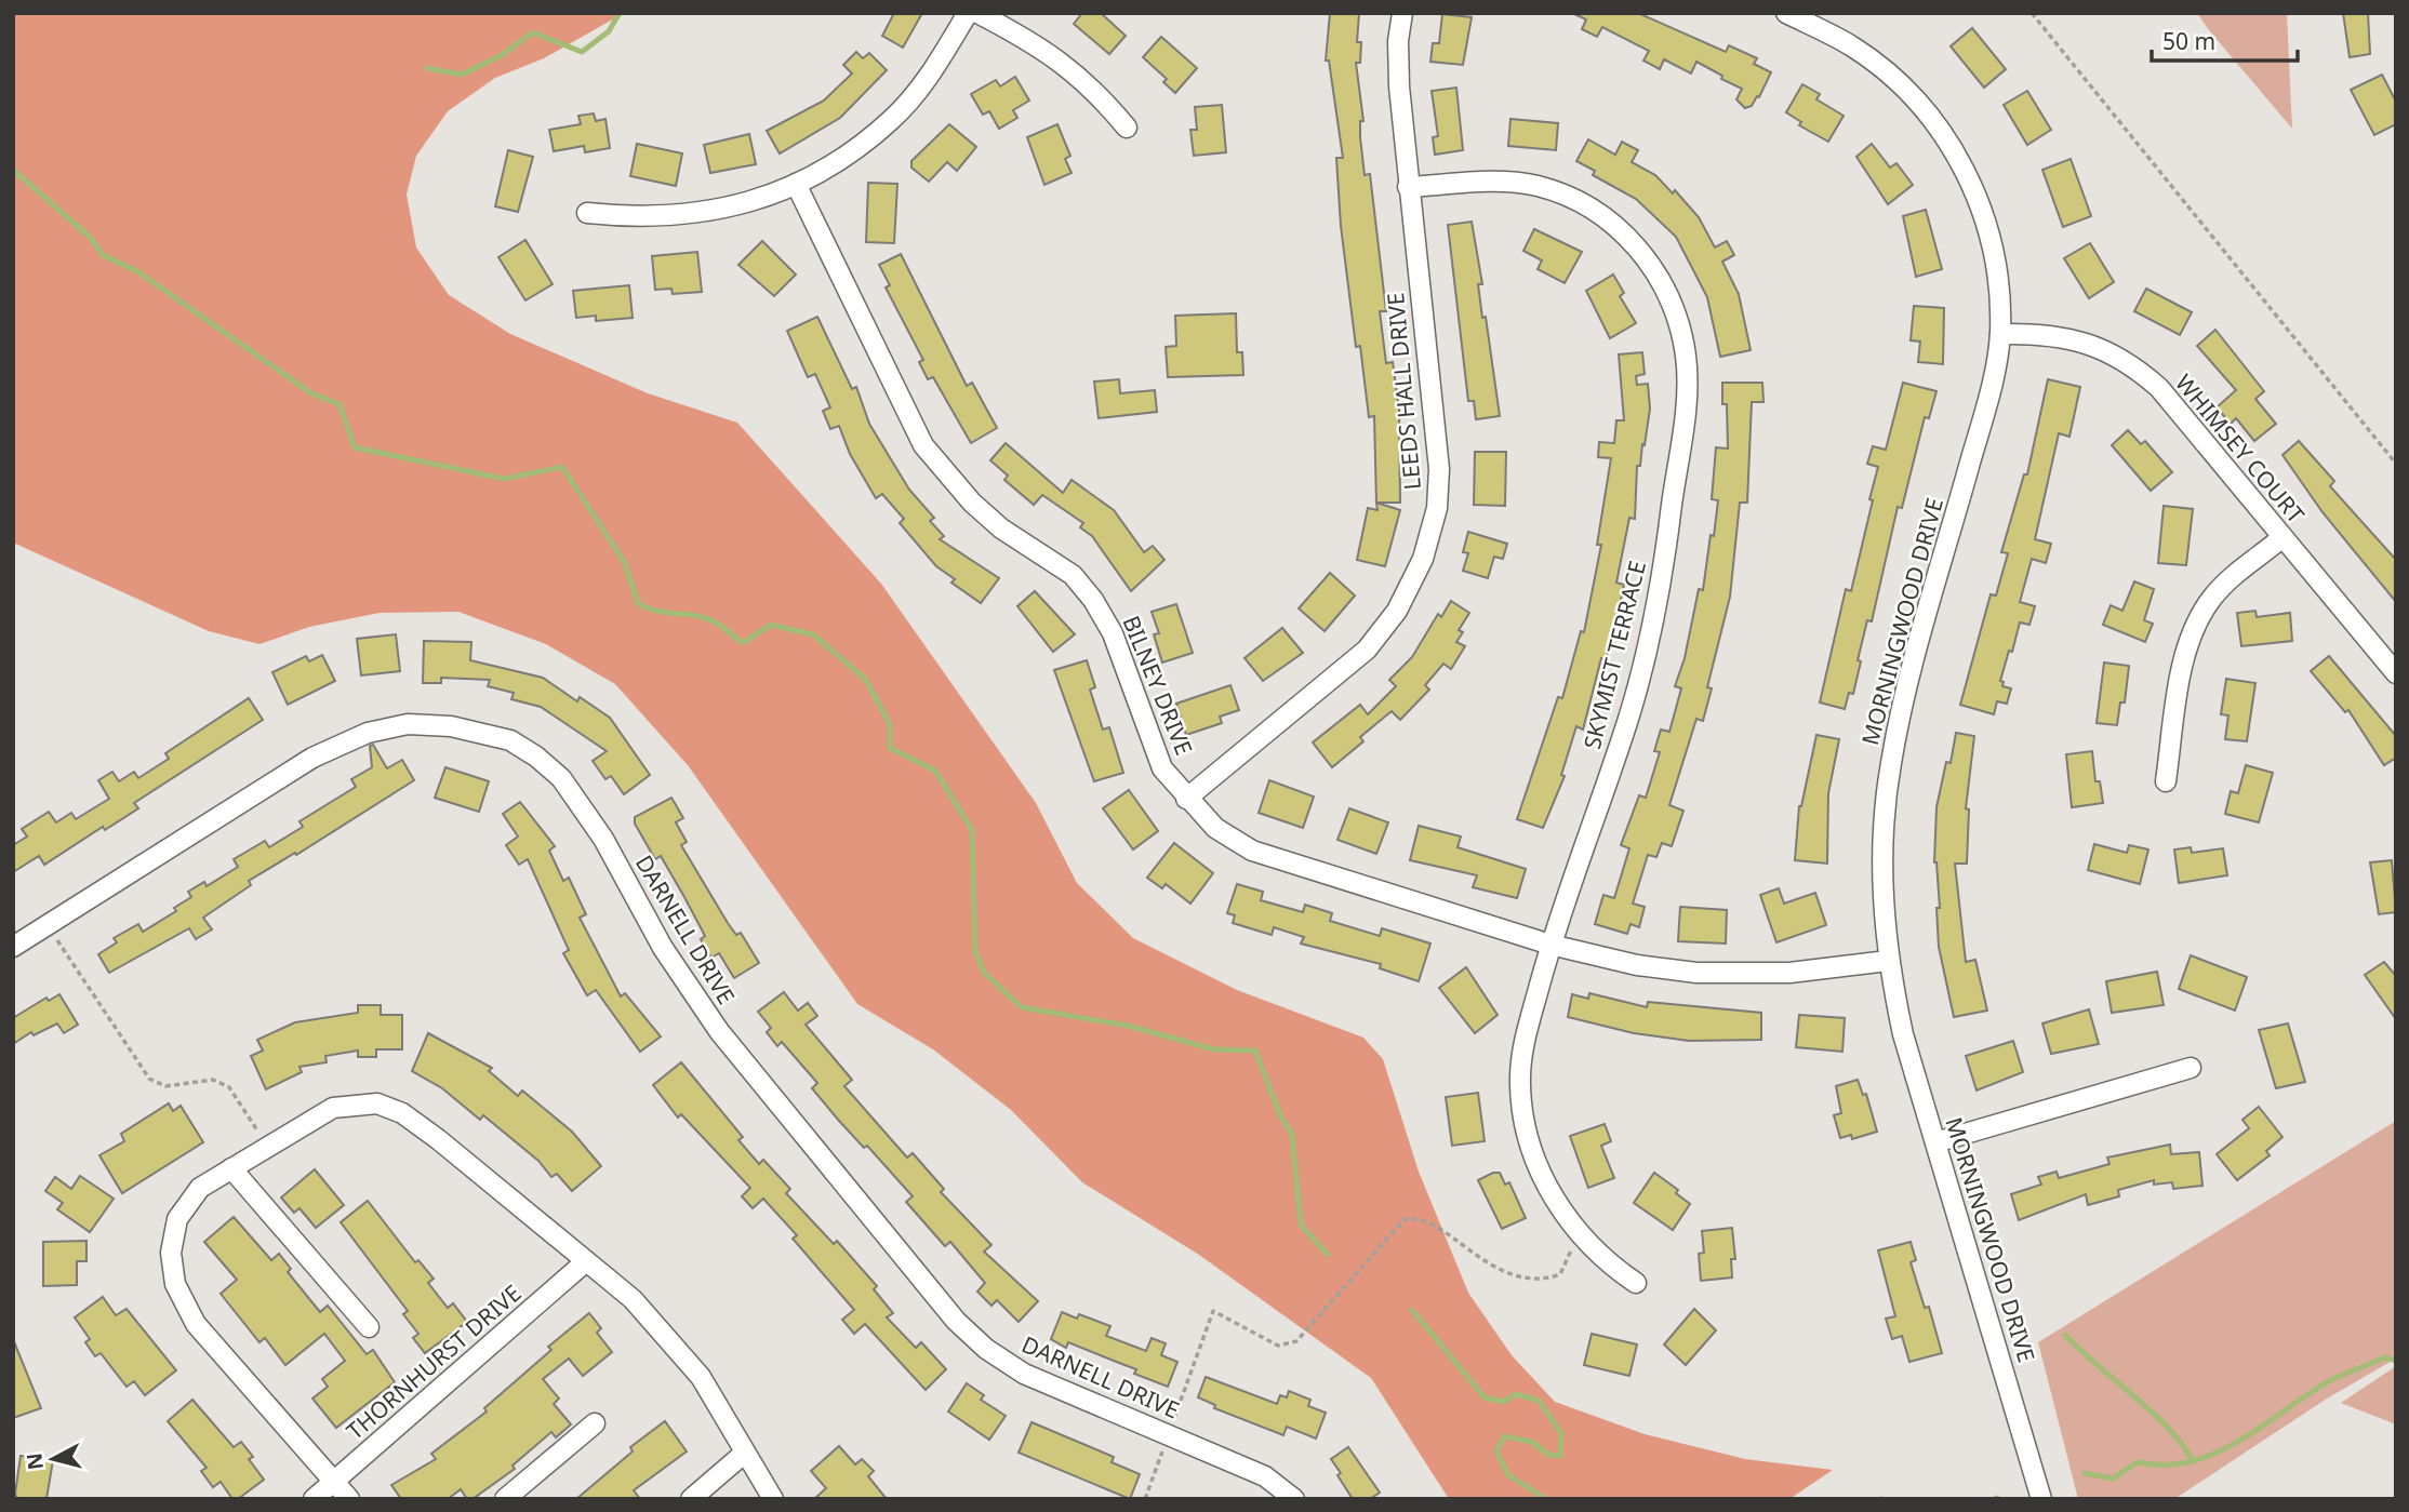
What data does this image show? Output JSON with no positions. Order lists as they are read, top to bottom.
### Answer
{
  "streets": {
    "street": [
      "LEEDS HALL DRIVE",
      "WHIMSEY COURT",
      "MORNINGWOOD DRIVE",
      "SKYMIST TERRACE",
      "BILNEY DRIVE",
      "DARNELL DRIVE",
      "THORNHURST DRIVE"
    ]
  },
  "crossings": [
    ["LEEDS HALL DRIVE", "SKYMIST TERRACE"],
    ["LEEDS HALL DRIVE", "BILNEY DRIVE"],
    ["WHIMSEY COURT", "MORNINGWOOD DRIVE"],
    ["MORNINGWOOD DRIVE", "BILNEY DRIVE"],
    ["SKYMIST TERRACE", "BILNEY DRIVE"]
  ],
  "scale_bar": "50 m",
  "north": "left"
}
